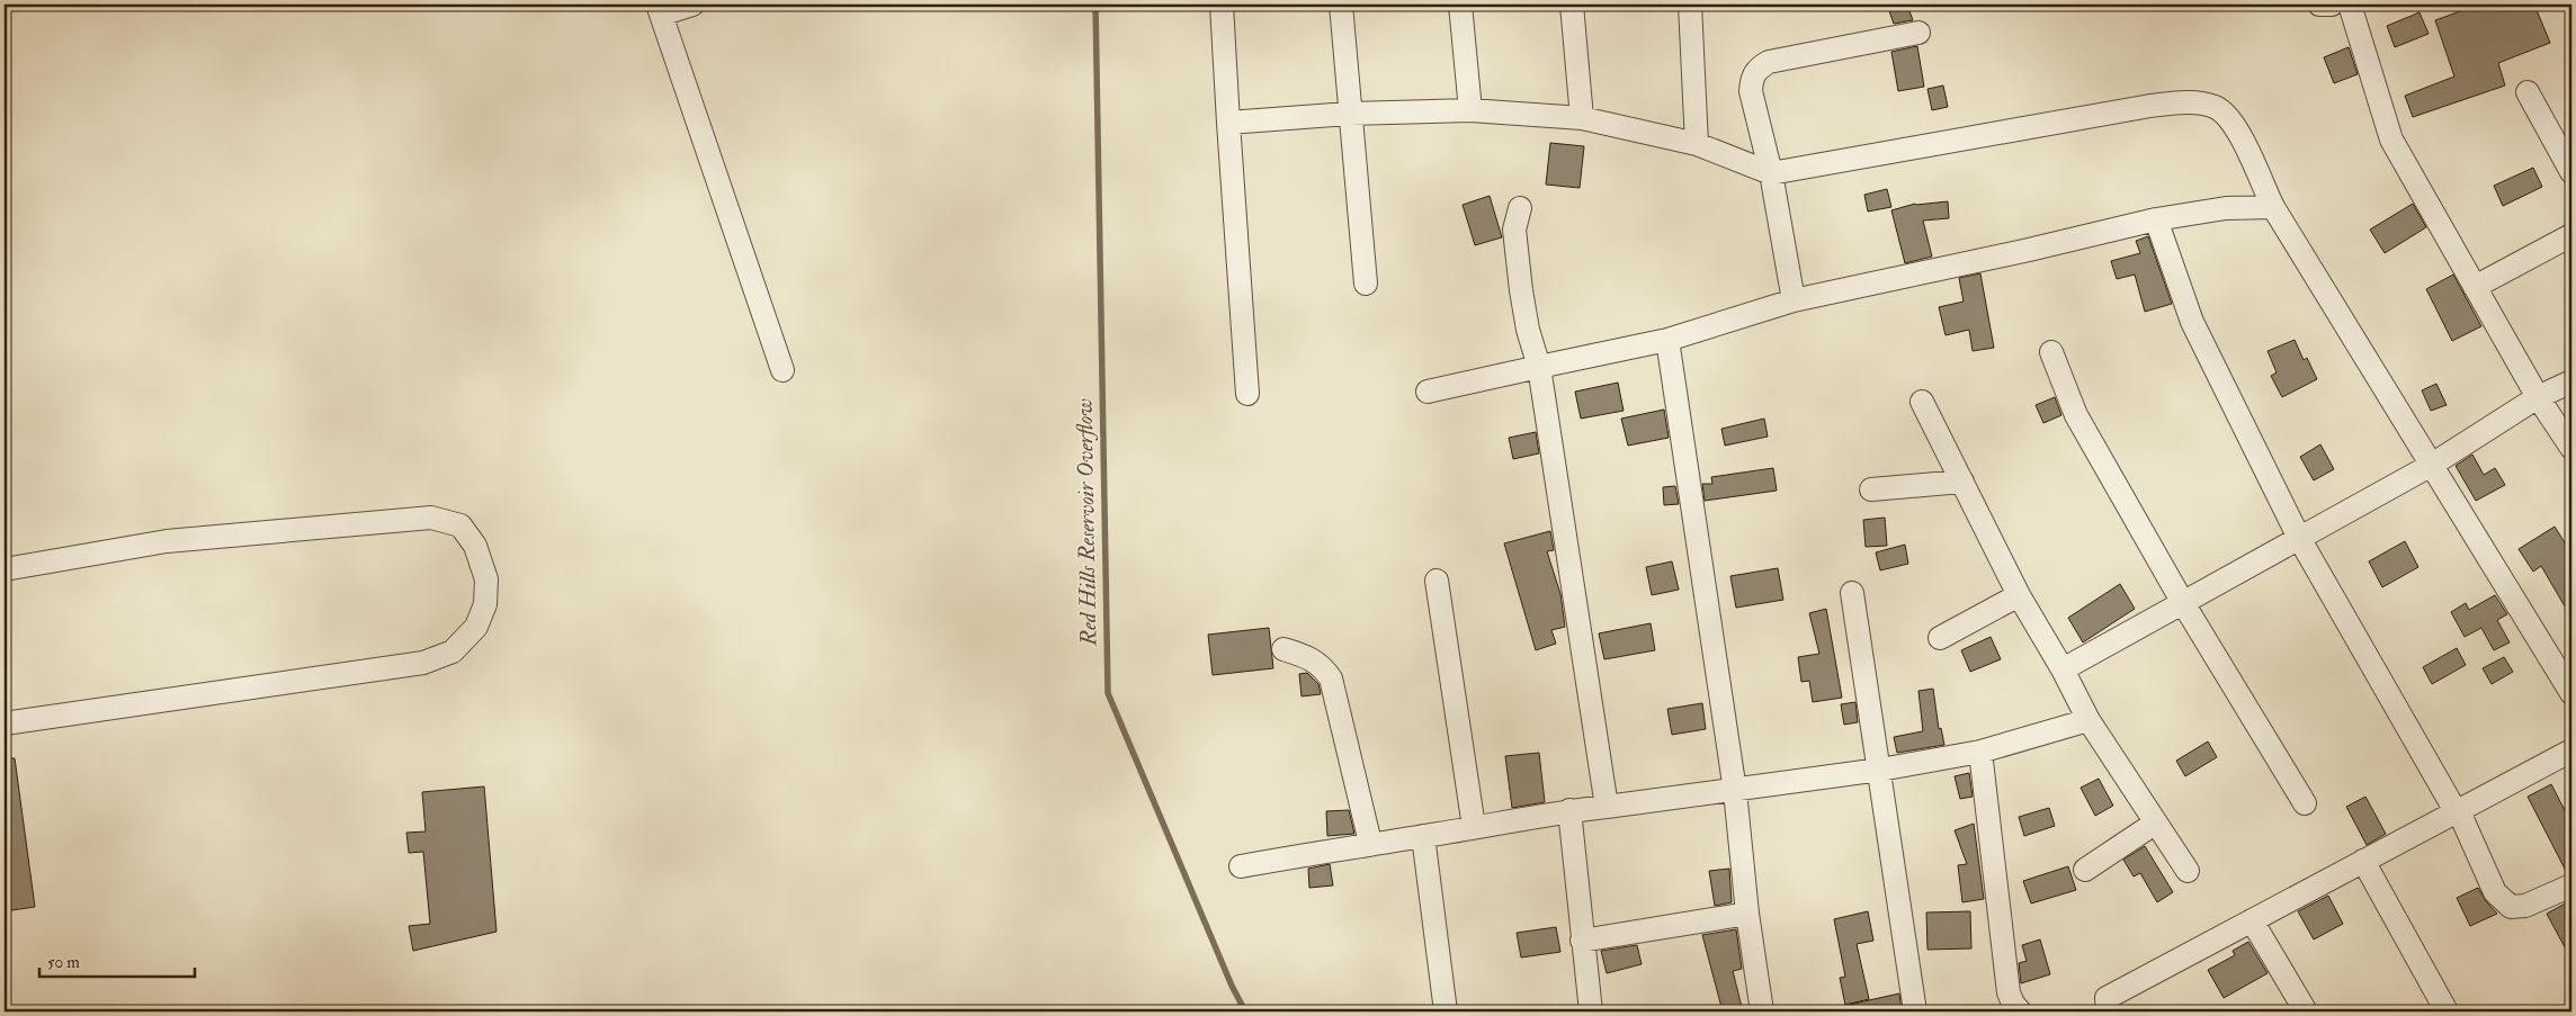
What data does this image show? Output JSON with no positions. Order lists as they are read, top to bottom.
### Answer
{
  "water": ["Red Hills Reservoir Overflow"],
  "scale_bar": "50 m"
}
